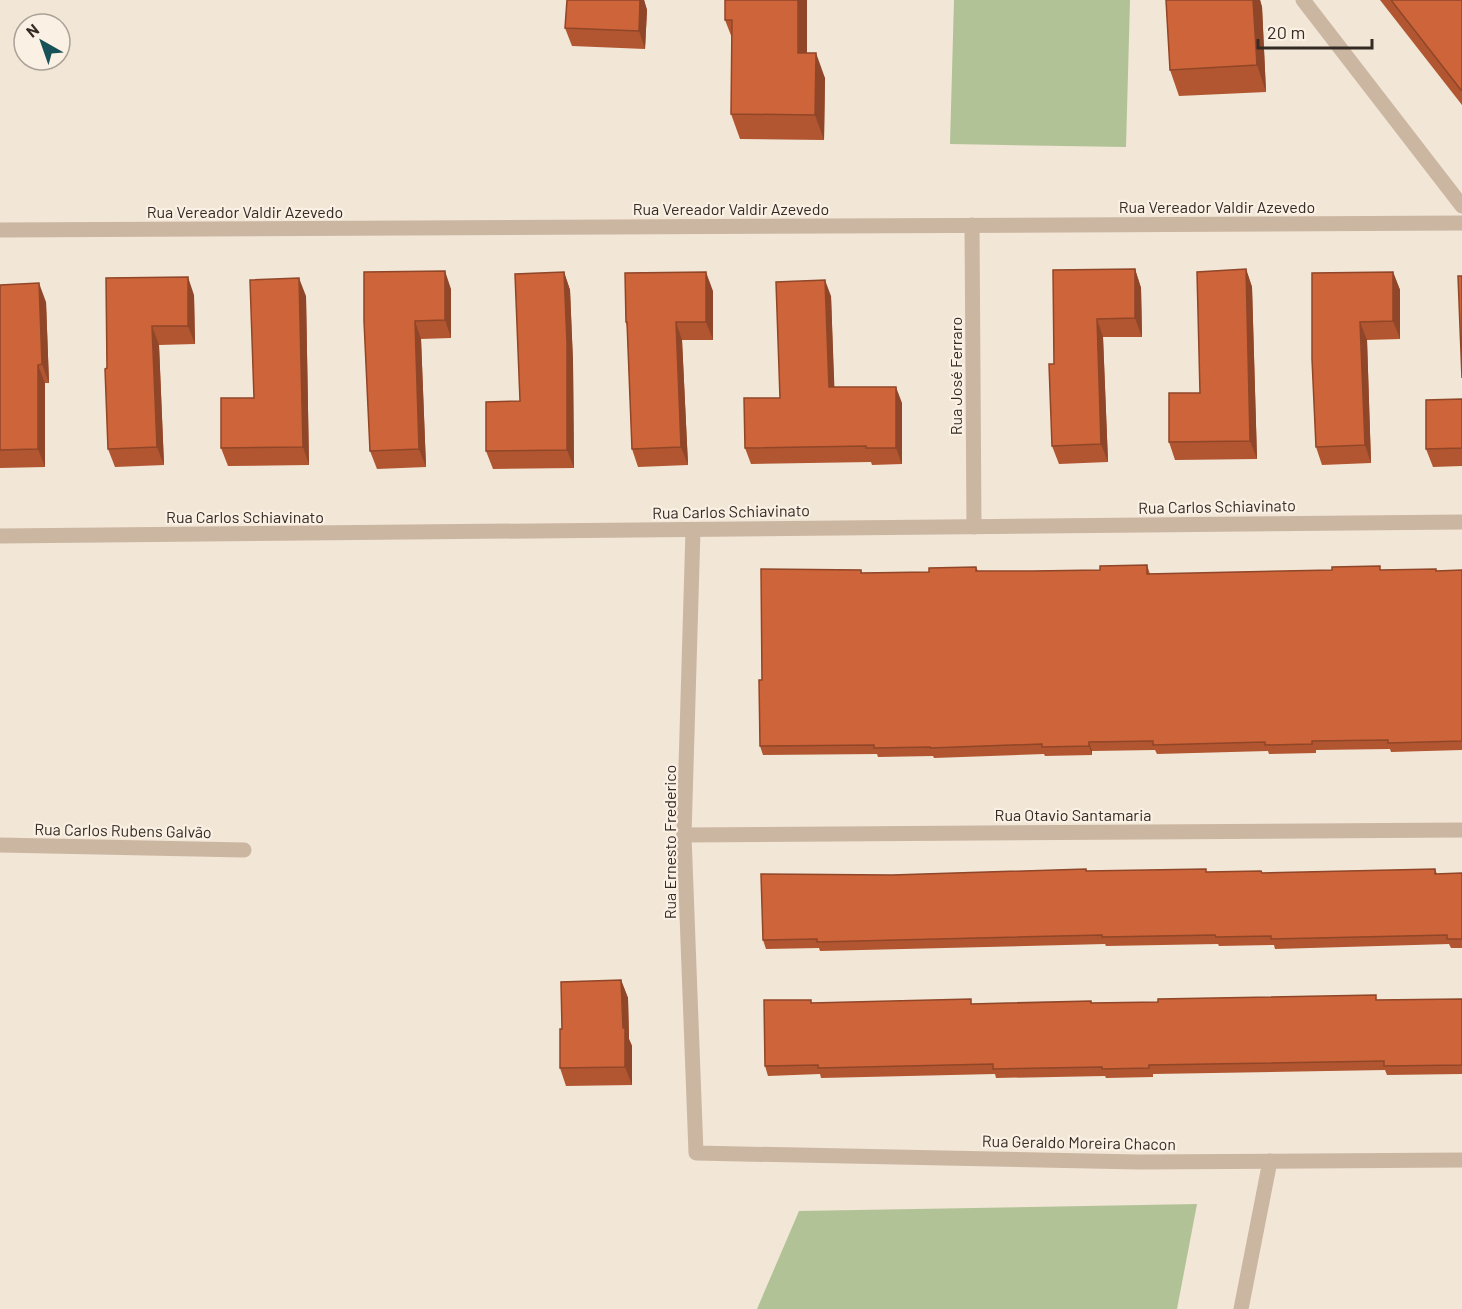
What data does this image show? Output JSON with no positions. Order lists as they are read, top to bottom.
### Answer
{
  "streets": {
    "street": [
      "Rua Vereador Valdir Azevedo",
      "Rua José Ferraro",
      "Rua Carlos Schiavinato",
      "Rua Otavio Santamaria",
      "Rua Carlos Rubens Galvão",
      "Rua Ernesto Frederico",
      "Rua Geraldo Moreira Chacon"
    ]
  },
  "crossings": [
    ["Rua Vereador Valdir Azevedo", "Rua José Ferraro"],
    ["Rua José Ferraro", "Rua Carlos Schiavinato"],
    ["Rua Carlos Schiavinato", "Rua Ernesto Frederico"],
    ["Rua Otavio Santamaria", "Rua Ernesto Frederico"],
    ["Rua Ernesto Frederico", "Rua Geraldo Moreira Chacon"]
  ],
  "scale_bar": "20 m",
  "north": "top left"
}
